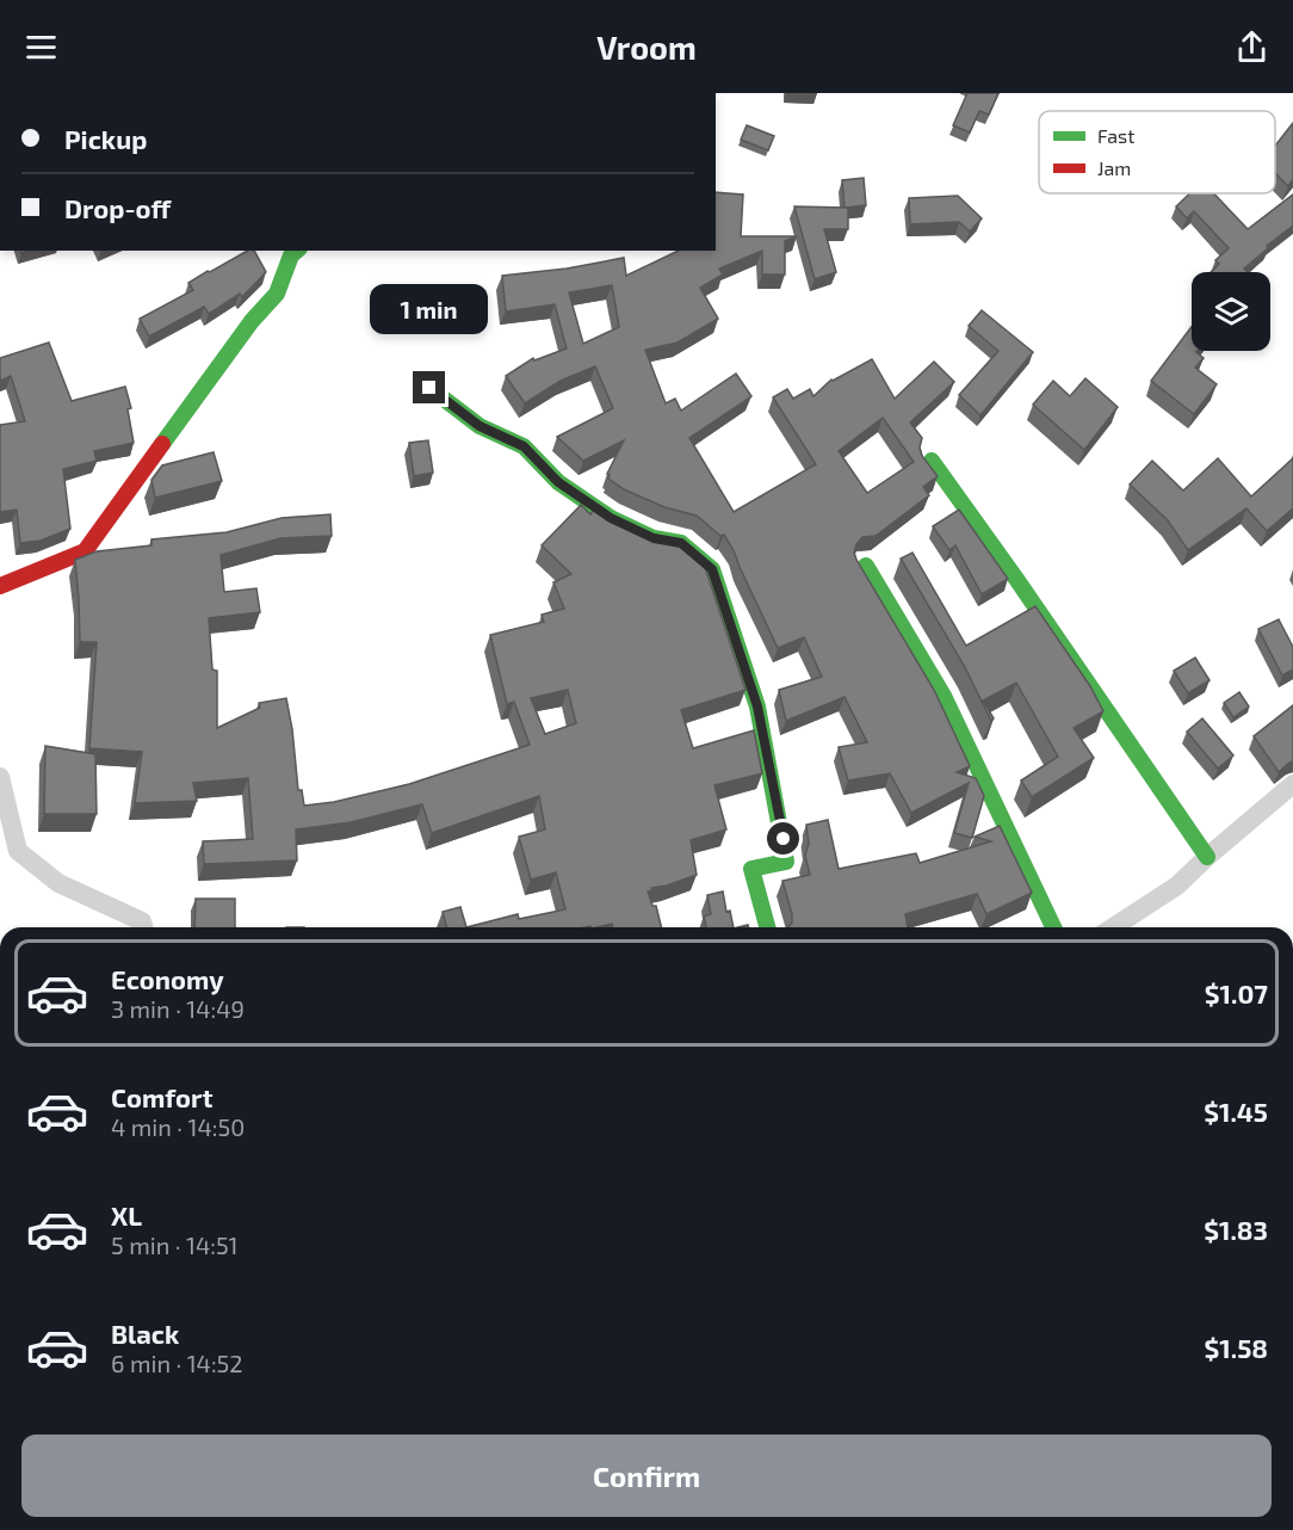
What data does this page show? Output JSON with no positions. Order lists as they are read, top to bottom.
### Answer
{
  "legend": ["Fast", "Jam"],
  "page": {
    "header": "Vroom",
    "banner": ["Pickup", "Drop-off"],
    "bubble": "1 min",
    "list": [
      {
        "name": "Economy",
        "note": "3 min · 14:49",
        "value": "$1.07"
      },
      {
        "name": "Comfort",
        "note": "4 min · 14:50",
        "value": "$1.45"
      },
      {
        "name": "XL",
        "note": "5 min · 14:51",
        "value": "$1.83"
      },
      {
        "name": "Black",
        "note": "6 min · 14:52",
        "value": "$1.58"
      }
    ],
    "buttons": "Confirm"
  }
}
